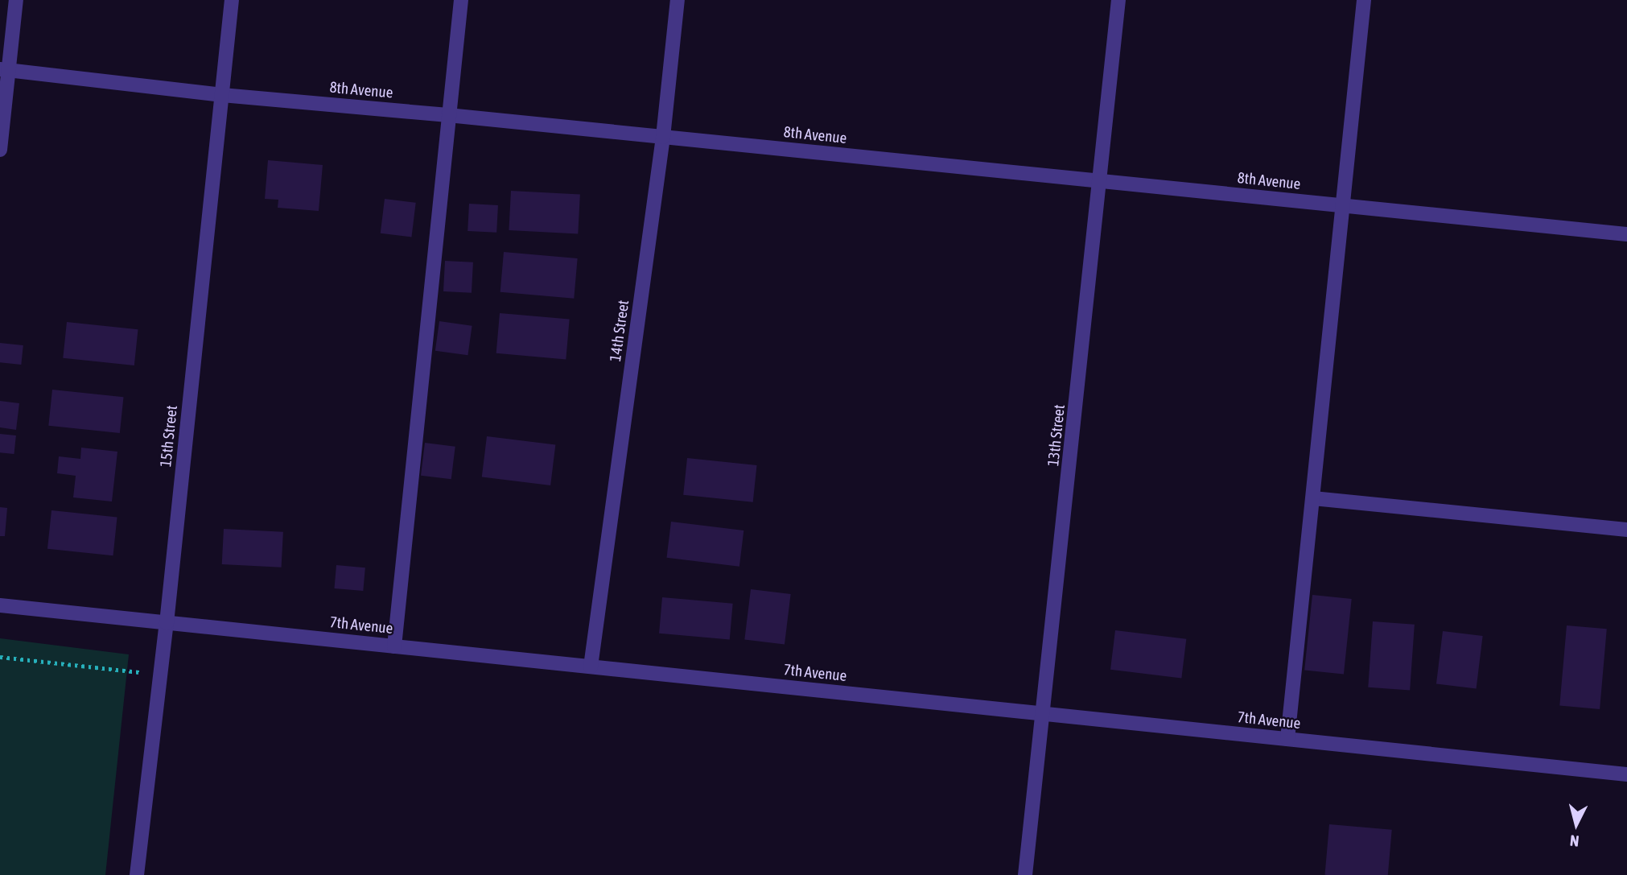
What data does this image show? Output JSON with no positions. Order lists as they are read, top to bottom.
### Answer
{
  "streets": {
    "street": [
      "8th Avenue",
      "14th Street",
      "13th Street",
      "15th Street",
      "7th Avenue"
    ]
  },
  "crossings": [
    ["8th Avenue", "14th Street"],
    ["8th Avenue", "13th Street"],
    ["8th Avenue", "15th Street"],
    ["14th Street", "7th Avenue"],
    ["13th Street", "7th Avenue"],
    ["15th Street", "7th Avenue"]
  ],
  "north": "bottom"
}
